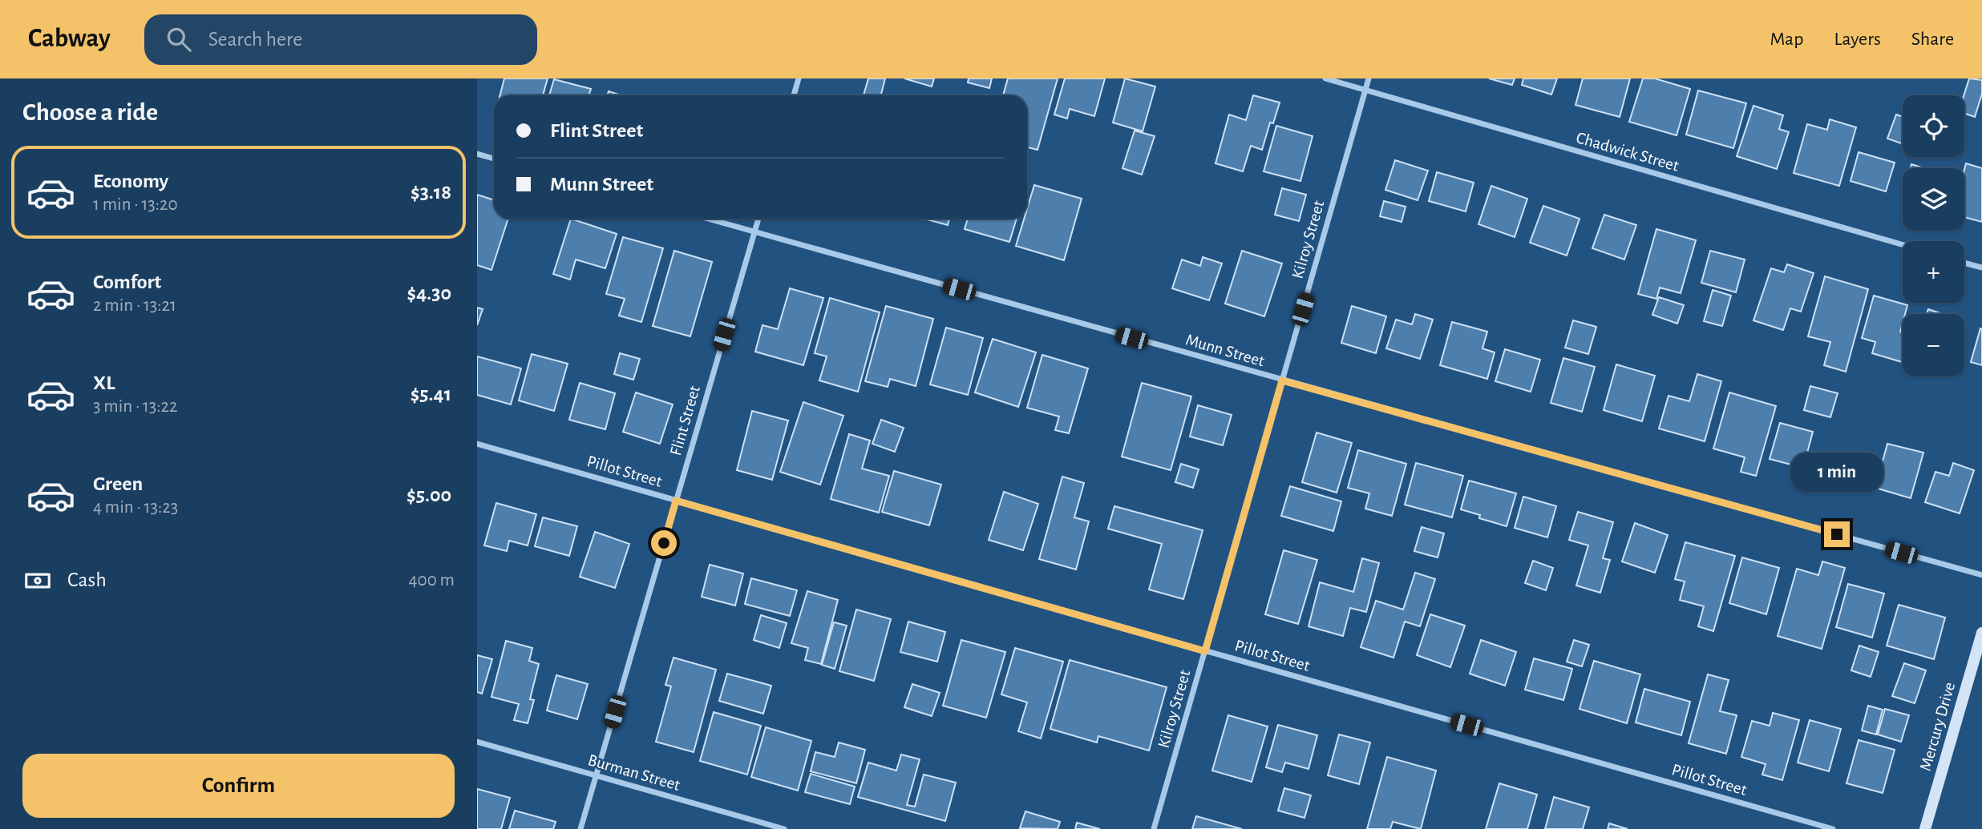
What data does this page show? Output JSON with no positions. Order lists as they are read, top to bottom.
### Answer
{
  "streets": {
    "main road": ["Mercury Drive"],
    "street": [
      "Chadwick Street",
      "Kilroy Street",
      "Munn Street",
      "Flint Street",
      "Pillot Street",
      "Burman Street"
    ]
  },
  "crossings": [
    ["Chadwick Street", "Kilroy Street"],
    ["Kilroy Street", "Munn Street"],
    ["Kilroy Street", "Pillot Street"],
    ["Munn Street", "Flint Street"],
    ["Flint Street", "Pillot Street"],
    ["Flint Street", "Burman Street"]
  ],
  "page": {
    "header": "Cabway",
    "search": "Search here",
    "nav": ["Map", "Layers", "Share"],
    "heading": "Choose a ride",
    "map_buttons": ["+", "−"],
    "banner": ["Flint Street", "Munn Street"],
    "list": [
      {
        "name": "Economy",
        "note": "1 min · 13:20",
        "value": "$3.18"
      },
      {
        "name": "Comfort",
        "note": "2 min · 13:21",
        "value": "$4.30"
      },
      {
        "name": "XL",
        "note": "3 min · 13:22",
        "value": "$5.41"
      },
      {
        "name": "Green",
        "note": "4 min · 13:23",
        "value": "$5.00"
      }
    ],
    "bubble": "1 min",
    "pay": ["Cash", "400 m"],
    "buttons": "Confirm"
  }
}
